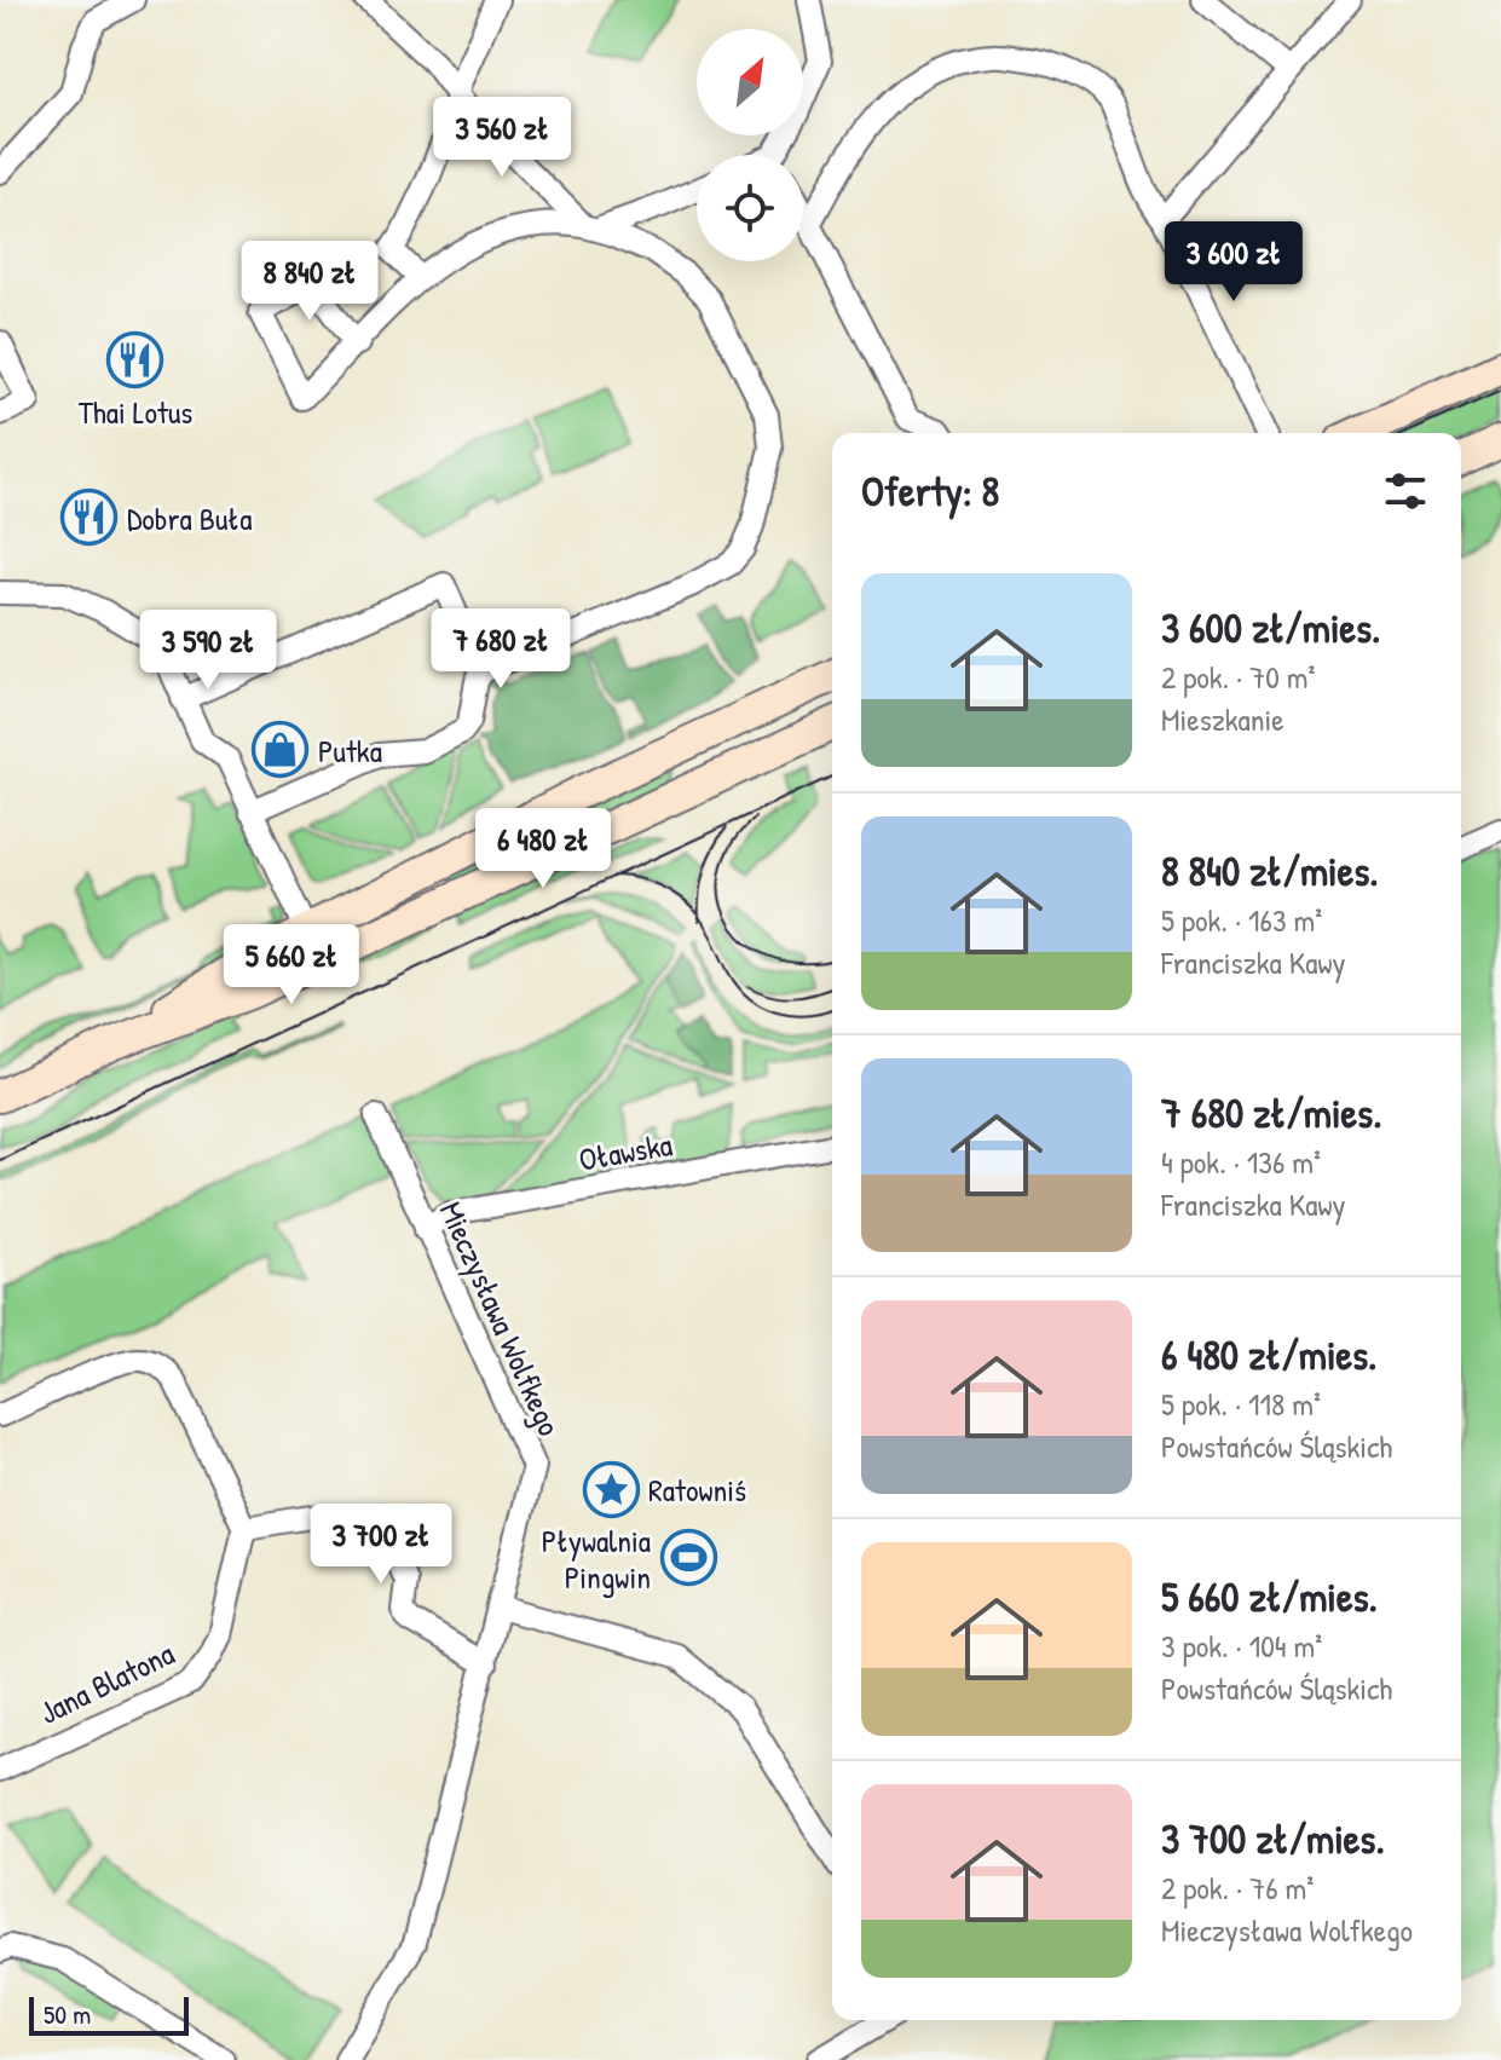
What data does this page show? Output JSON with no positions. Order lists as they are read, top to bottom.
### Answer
{
  "streets": {
    "street": ["Oławska", "Mieczysława Wolfkego", "Jana Blatona"]
  },
  "crossings": [
    ["Oławska", "Mieczysława Wolfkego"]
  ],
  "places": {
    "restaurant": ["Thai Lotus", "Dobra Buła"],
    "shop": ["Putka"],
    "place": ["Ratowniś"],
    "sports": ["Pływalnia Pingwin"]
  },
  "scale_bar": "50 m",
  "north": "top right",
  "page": {
    "price": [
      "3 560 zł",
      "3 600 zł",
      "8 840 zł",
      "7 680 zł",
      "3 590 zł",
      "6 480 zł",
      "5 660 zł",
      "3 700 zł"
    ],
    "heading": "Oferty: 8",
    "list": [
      {
        "name": "3 600 zł/mies.",
        "note": "2 pok. · 70 m² · Mieszkanie"
      },
      {
        "name": "8 840 zł/mies.",
        "note": "5 pok. · 163 m² · Franciszka Kawy"
      },
      {
        "name": "7 680 zł/mies.",
        "note": "4 pok. · 136 m² · Franciszka Kawy"
      },
      {
        "name": "6 480 zł/mies.",
        "note": "5 pok. · 118 m² · Powstańców Śląskich"
      },
      {
        "name": "5 660 zł/mies.",
        "note": "3 pok. · 104 m² · Powstańców Śląskich"
      },
      {
        "name": "3 700 zł/mies.",
        "note": "2 pok. · 76 m² · Mieczysława Wolfkego"
      }
    ],
    "scale": "50 m"
  }
}
